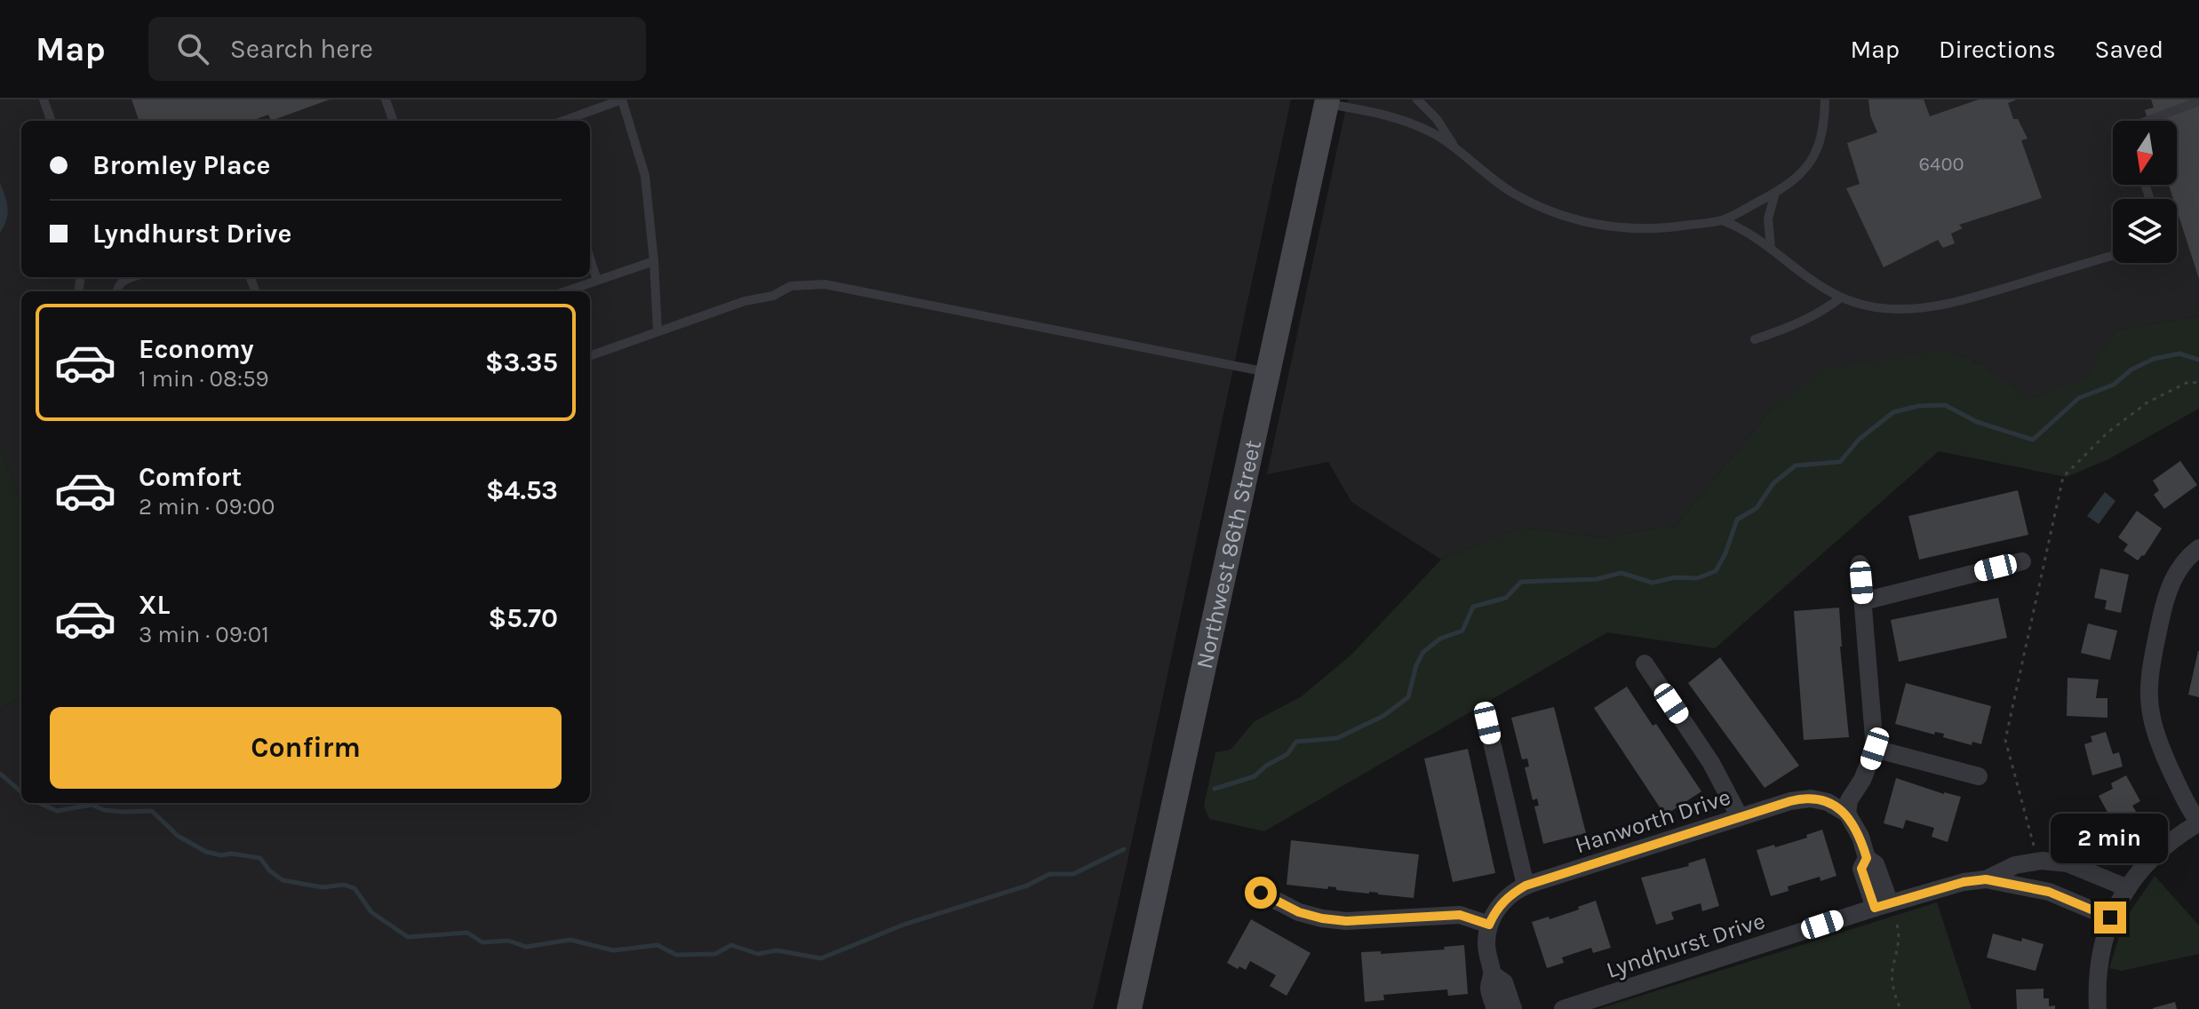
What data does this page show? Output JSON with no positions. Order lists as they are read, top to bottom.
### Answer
{
  "streets": {
    "main road": ["Northwest 86th Street"],
    "street": ["Hanworth Drive", "Lyndhurst Drive"]
  },
  "house_numbers": ["6400"],
  "north": "bottom",
  "page": {
    "header": "Map",
    "search": "Search here",
    "nav": ["Map", "Directions", "Saved"],
    "banner": ["Bromley Place", "Lyndhurst Drive"],
    "list": [
      {
        "name": "Economy",
        "note": "1 min · 08:59",
        "value": "$3.35"
      },
      {
        "name": "Comfort",
        "note": "2 min · 09:00",
        "value": "$4.53"
      },
      {
        "name": "XL",
        "note": "3 min · 09:01",
        "value": "$5.70"
      }
    ],
    "buttons": "Confirm",
    "bubble": "2 min"
  }
}
